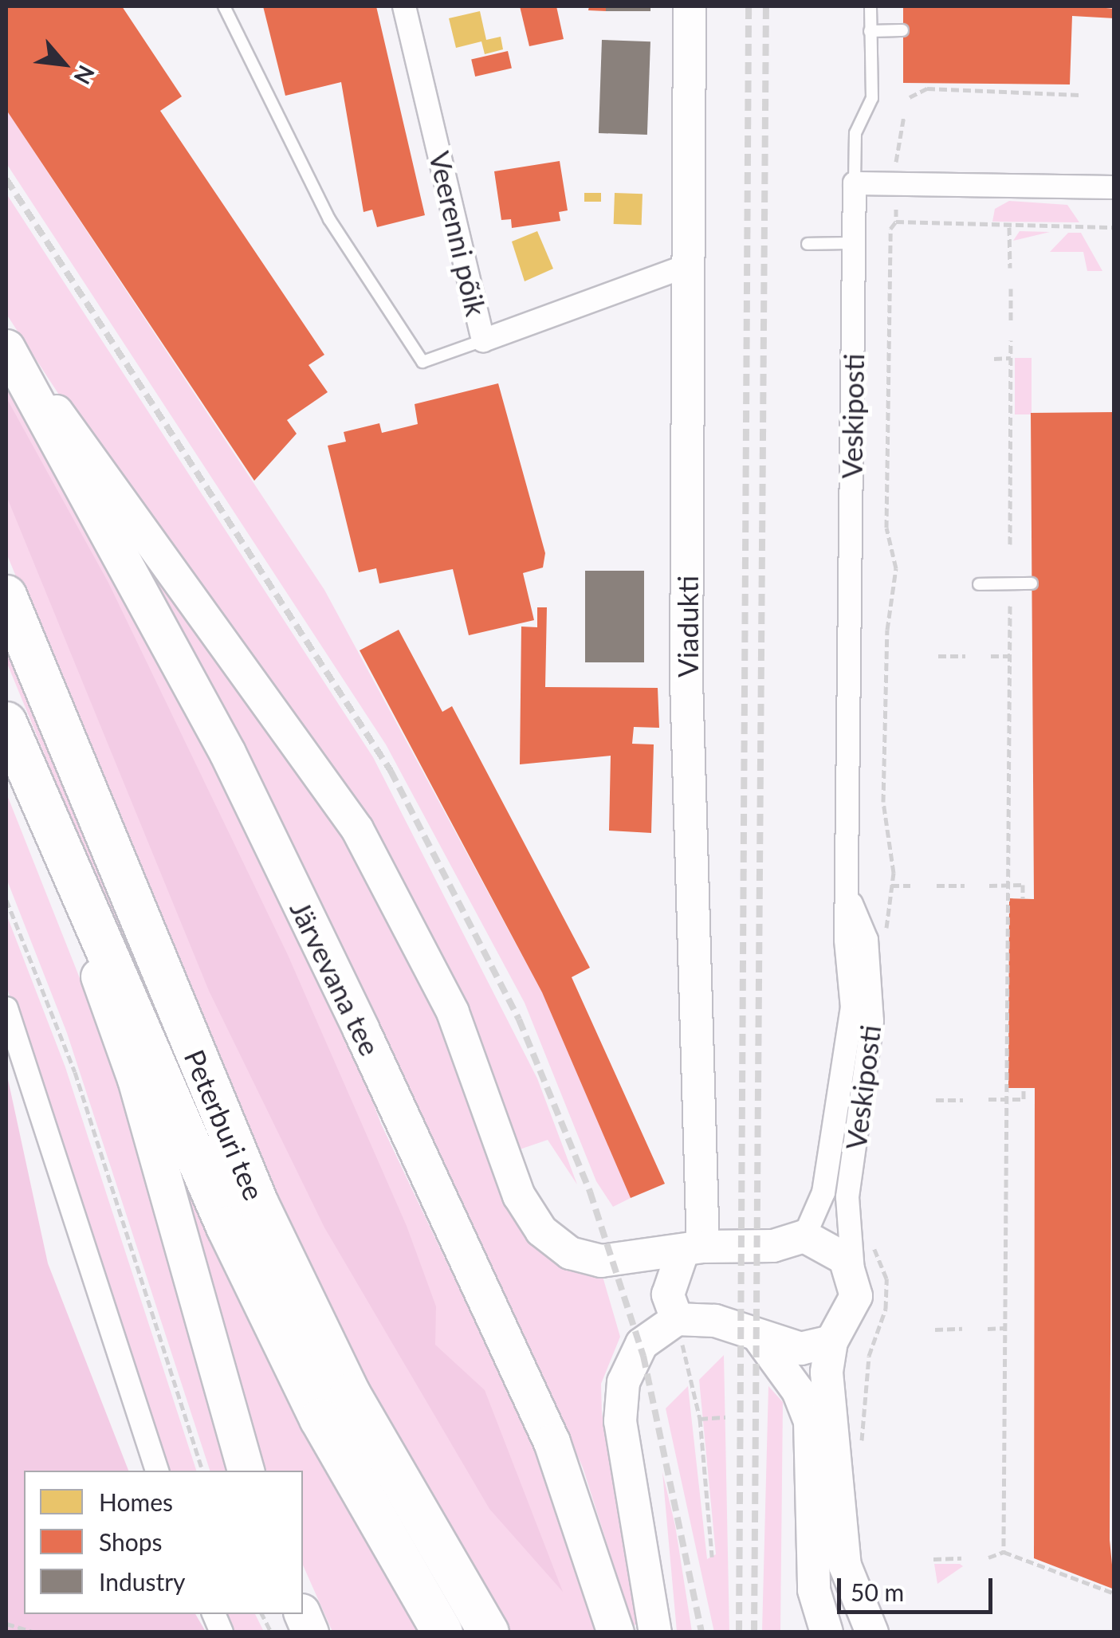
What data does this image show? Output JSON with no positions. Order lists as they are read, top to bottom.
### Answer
{
  "streets": {
    "highway": ["Peterburi tee"],
    "main road": ["Järvevana tee"],
    "street": ["Veerenni põik", "Veskiposti", "Viadukti"]
  },
  "crossings": [
    ["Veerenni põik", "Viadukti"]
  ],
  "legend": ["Homes", "Shops", "Industry"],
  "scale_bar": "50 m",
  "north": "bottom right"
}
